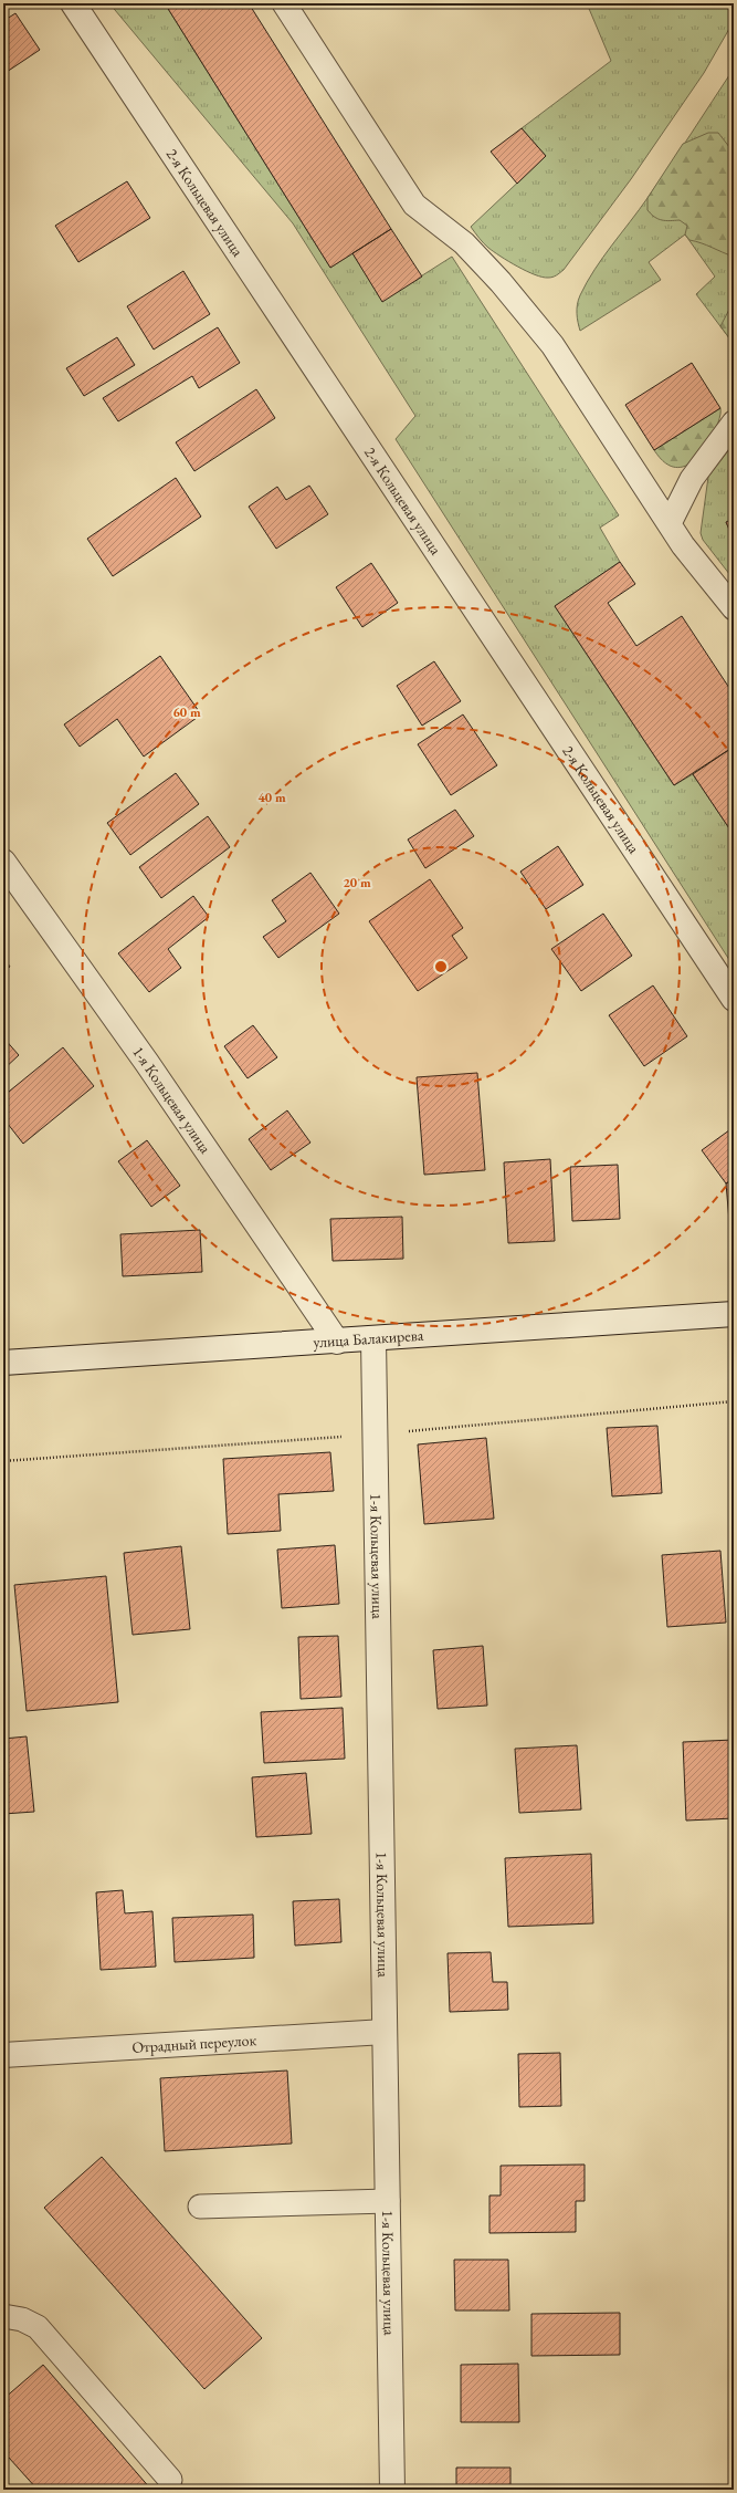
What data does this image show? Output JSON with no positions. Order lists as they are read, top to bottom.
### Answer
{
  "streets": {
    "street": [
      "2-я Кольцевая улица",
      "1-я Кольцевая улица",
      "улица Балакирева",
      "Отрадный переулок"
    ]
  },
  "crossings": [
    ["1-я Кольцевая улица", "улица Балакирева"],
    ["1-я Кольцевая улица", "Отрадный переулок"]
  ],
  "rings": ["60 m", "40 m", "20 m"]
}
